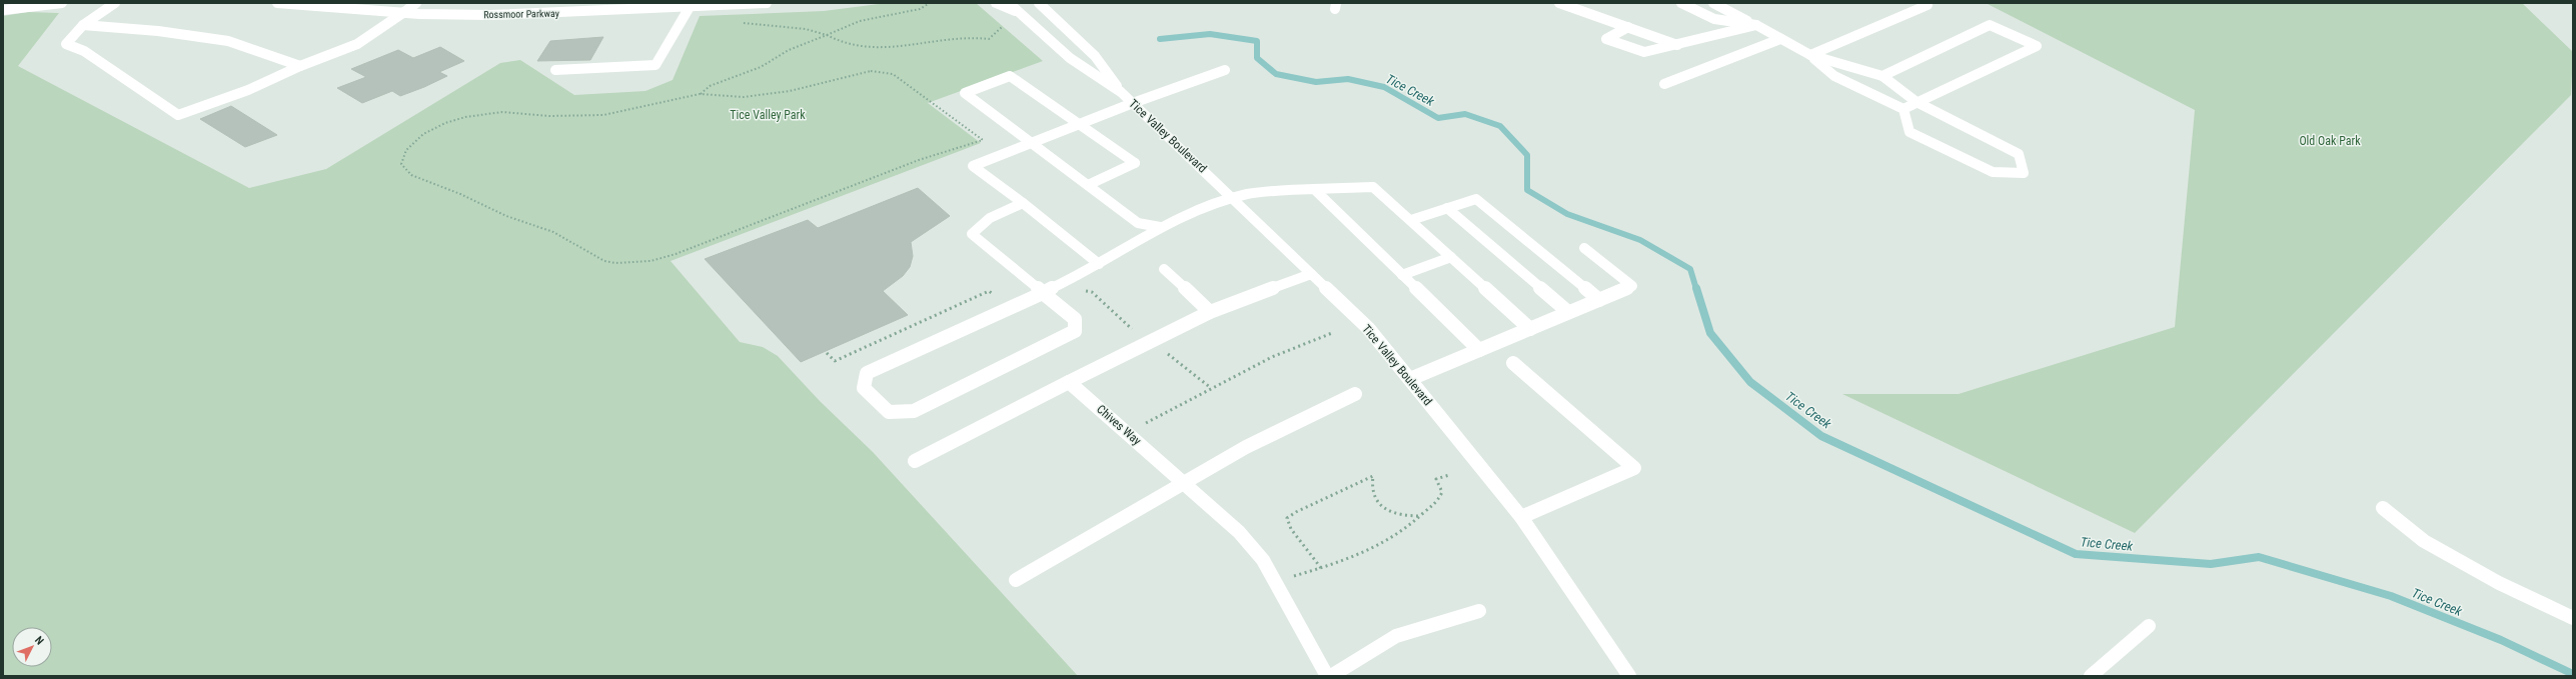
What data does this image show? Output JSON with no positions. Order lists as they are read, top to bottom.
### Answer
{
  "streets": {
    "street": ["Rossmoor Parkway", "Tice Valley Boulevard", "Chives Way"]
  },
  "water": ["Tice Creek"],
  "parks": ["Tice Valley Park", "Old Oak Park"],
  "north": "top right"
}
